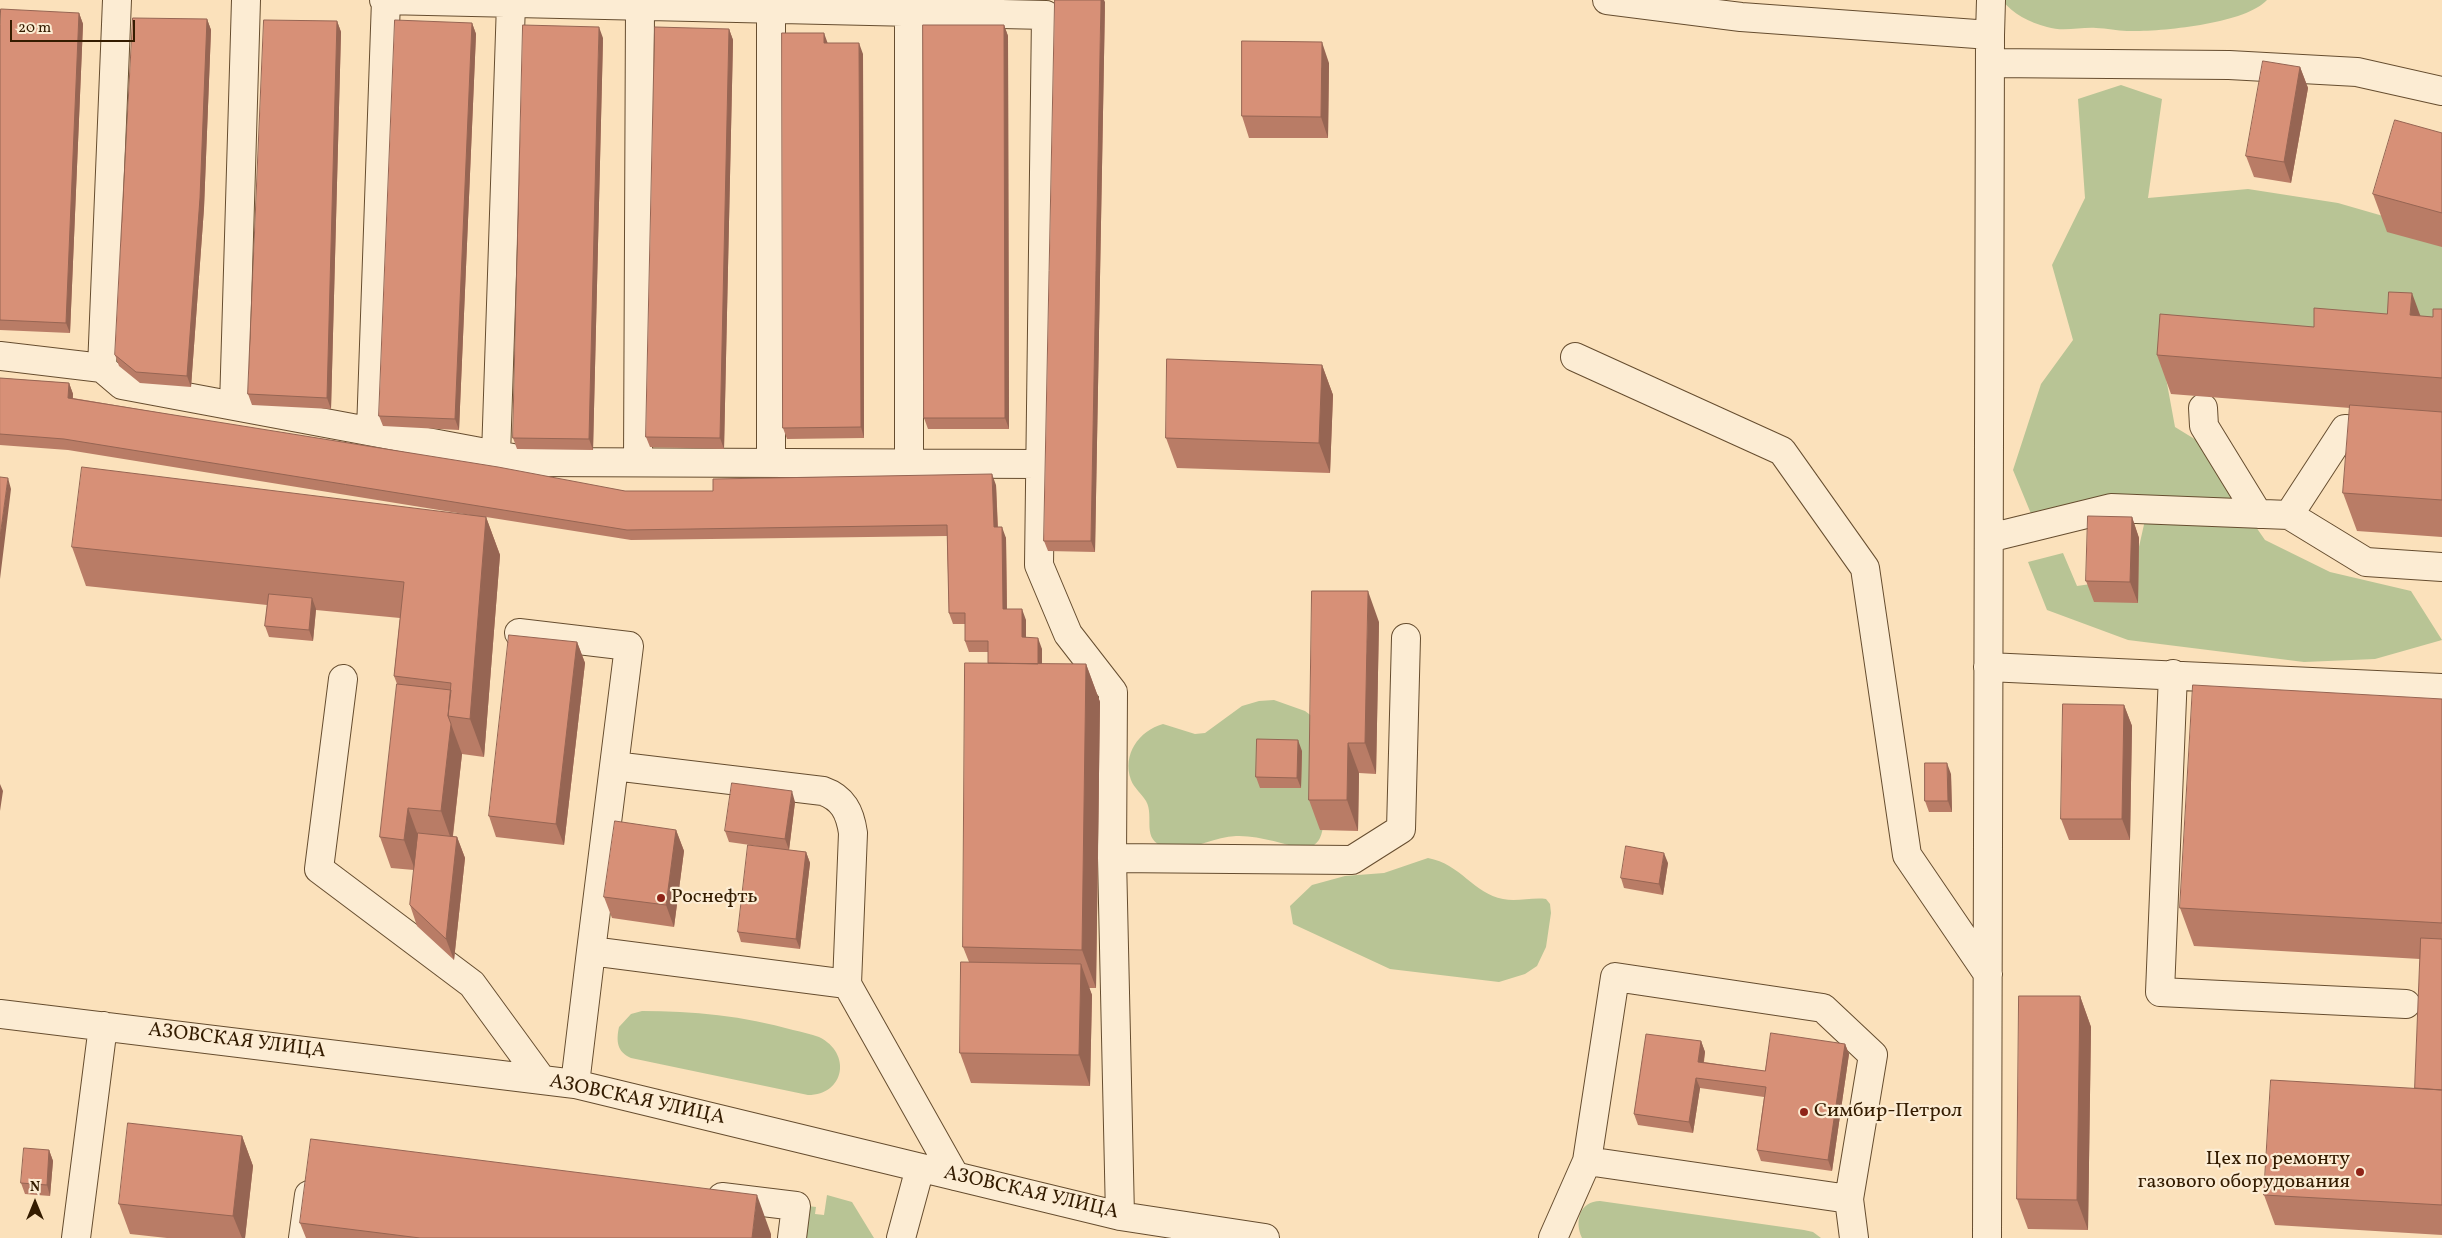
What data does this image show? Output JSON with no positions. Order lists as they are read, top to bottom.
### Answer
{
  "streets": {
    "street": ["АЗОВСКАЯ УЛИЦА"]
  },
  "places": ["Роснефть", "Симбир-Петрол", "Цех по ремонту газового оборудования"],
  "scale_bar": "20 m",
  "north": "top"
}
